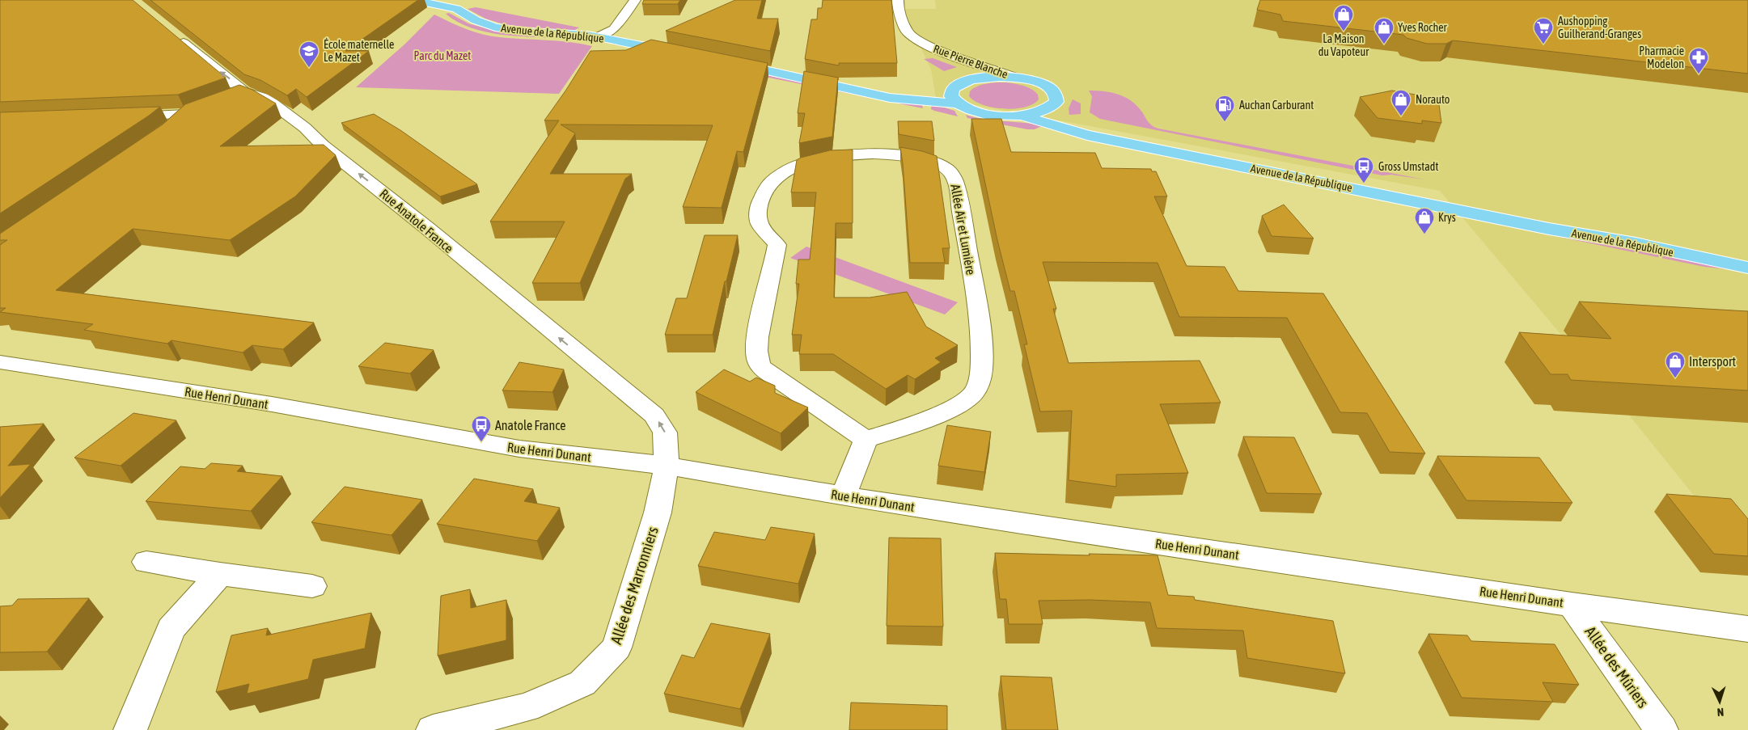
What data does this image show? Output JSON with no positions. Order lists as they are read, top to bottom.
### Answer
{
  "streets": {
    "main road": ["Avenue de la République"],
    "street": [
      "Rue Pierre Blanche",
      "Rue Anatole France",
      "Allée Air et Lumière",
      "Rue Henri Dunant",
      "Allée des Marronniers",
      "Allée des Mûriers"
    ]
  },
  "crossings": [
    ["Rue Anatole France", "Rue Henri Dunant"],
    ["Rue Anatole France", "Allée des Marronniers"],
    ["Rue Henri Dunant", "Allée des Marronniers"],
    ["Rue Henri Dunant", "Allée des Mûriers"]
  ],
  "one_way": ["Rue Anatole France"],
  "parks": ["Parc du Mazet"],
  "places": {
    "shop": [
      "La Maison du Vapoteur",
      "Yves Rocher",
      "Norauto",
      "Krys",
      "Intersport"
    ],
    "supermarket": ["Aushopping Guilherand-Granges"],
    "school or university": ["École maternelle Le Mazet"],
    "pharmacy": ["Pharmacie Modelon"],
    "fuel station": ["Auchan Carburant"],
    "bus stop": ["Gross Umstadt", "Anatole France"]
  },
  "north": "bottom"
}
